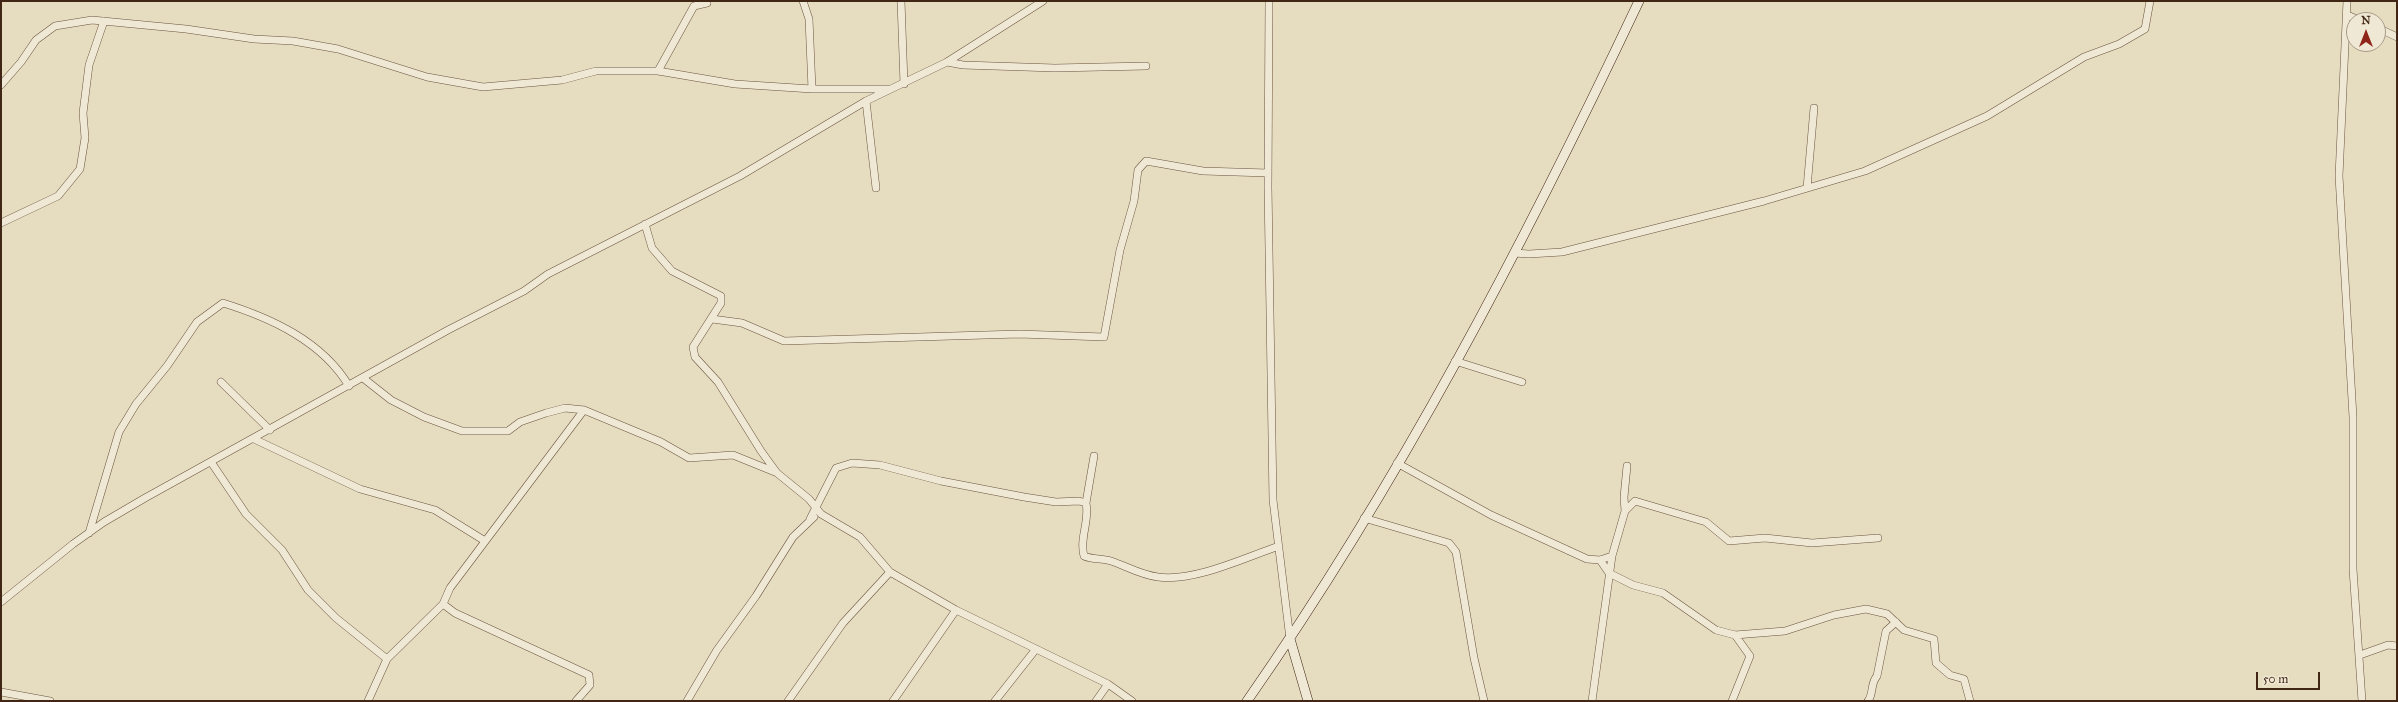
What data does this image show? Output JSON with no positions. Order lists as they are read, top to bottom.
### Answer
{
  "scale_bar": "50 m",
  "north": "top"
}
